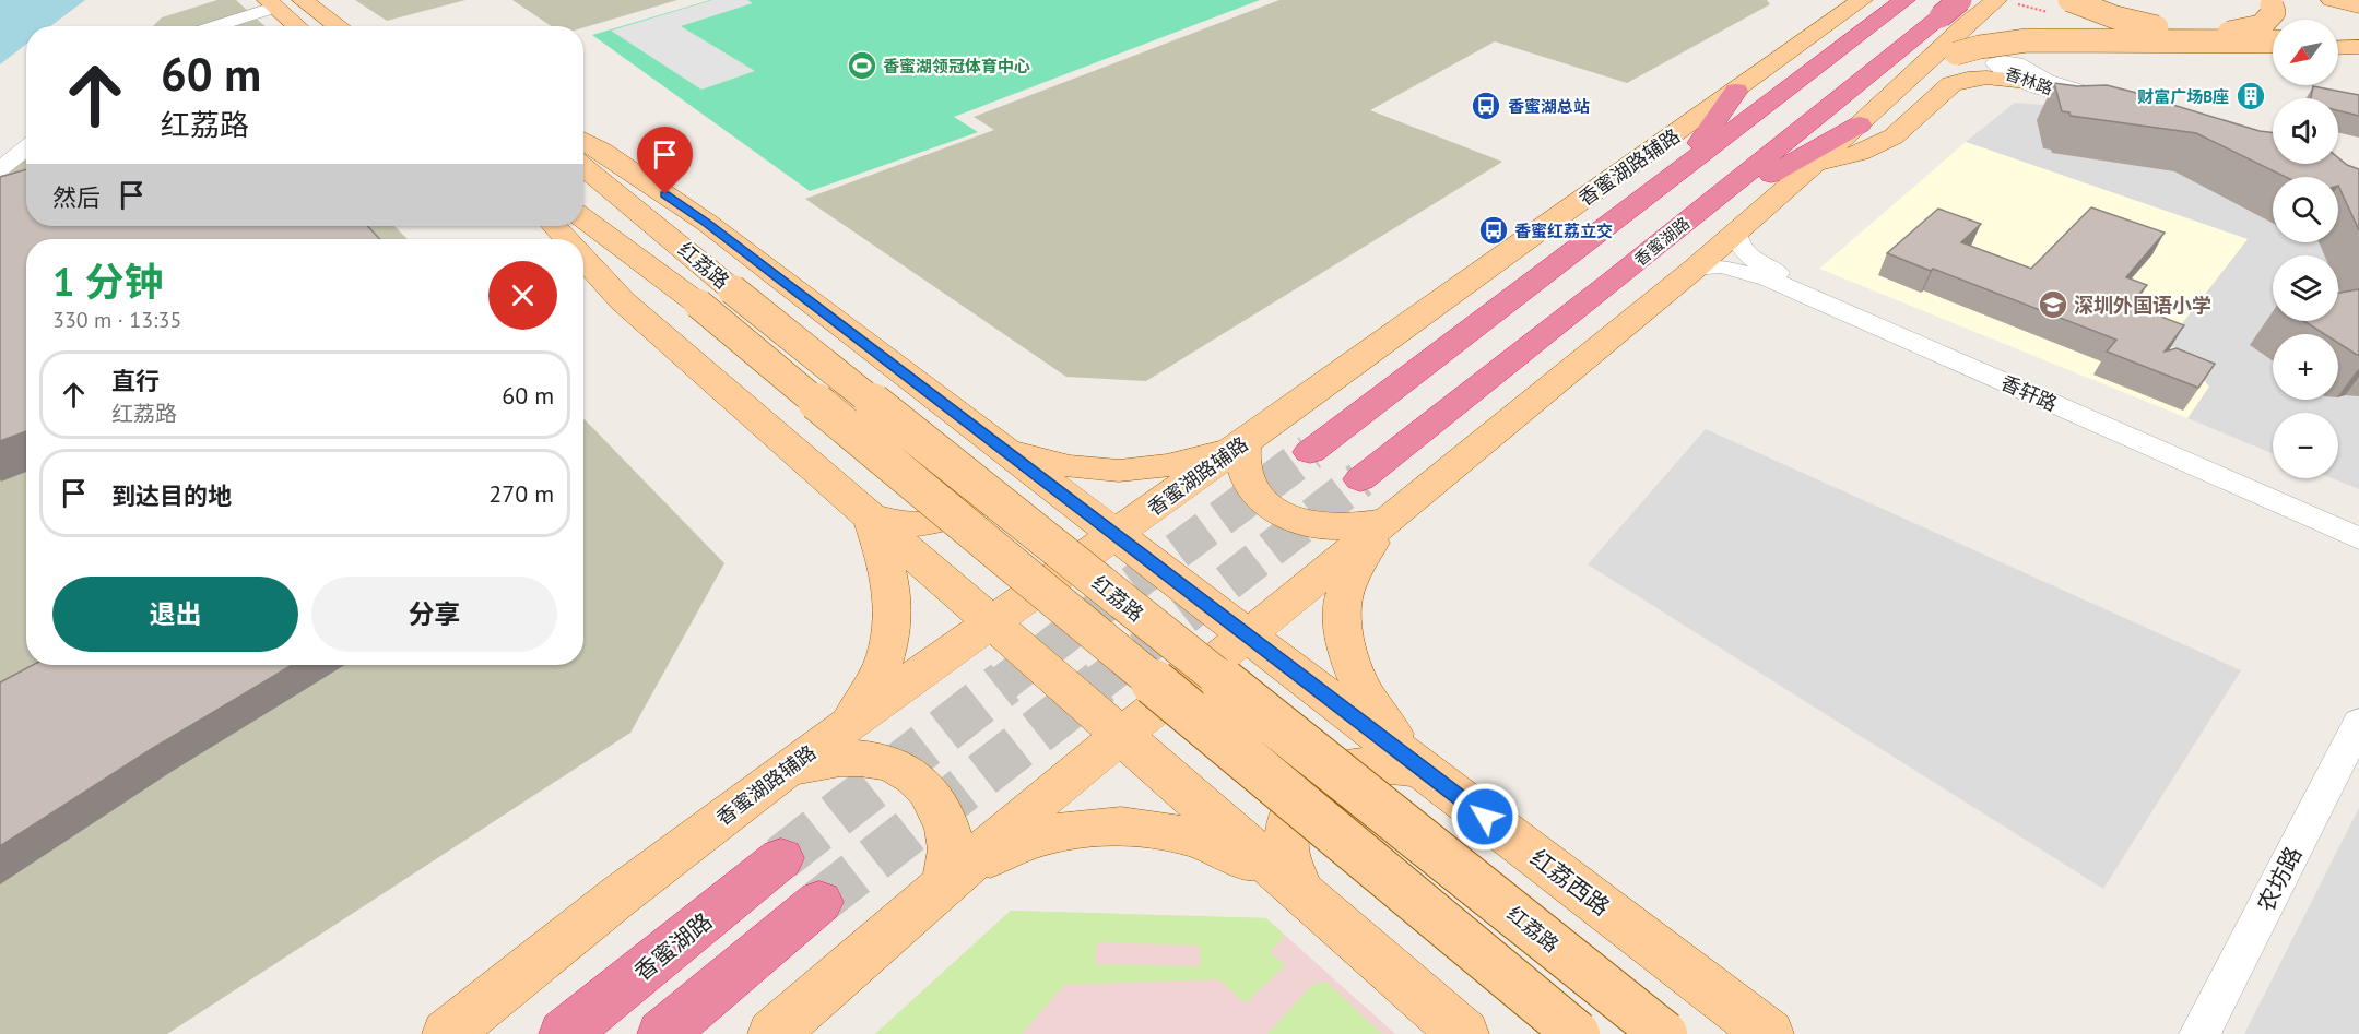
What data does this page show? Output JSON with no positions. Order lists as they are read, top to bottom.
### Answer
{
  "streets": {
    "highway": ["香蜜湖路"],
    "main road": ["香蜜湖路辅路", "红荔路", "红荔西路"],
    "street": ["香林路", "香轩路", "农坊路"]
  },
  "crossings": [
    ["香蜜湖路辅路", "红荔路"],
    ["红荔路", "红荔西路"]
  ],
  "places": {
    "sports": ["香蜜湖领冠体育中心"],
    "building": ["财富广场B座"],
    "bus stop": ["香蜜湖总站", "香蜜红荔立交"],
    "school or university": ["深圳外国语小学"]
  },
  "north": "bottom left",
  "page": {
    "map_buttons": ["+", "−"],
    "turn": ["60 m", "红荔路"],
    "then": "然后",
    "heading": ["1 分钟", "330 m · 13:35"],
    "list": [
      {
        "name": "直行",
        "note": "红荔路",
        "value": "60 m"
      },
      {
        "name": "到达目的地",
        "value": "270 m"
      }
    ],
    "buttons": ["退出", "分享"]
  }
}
